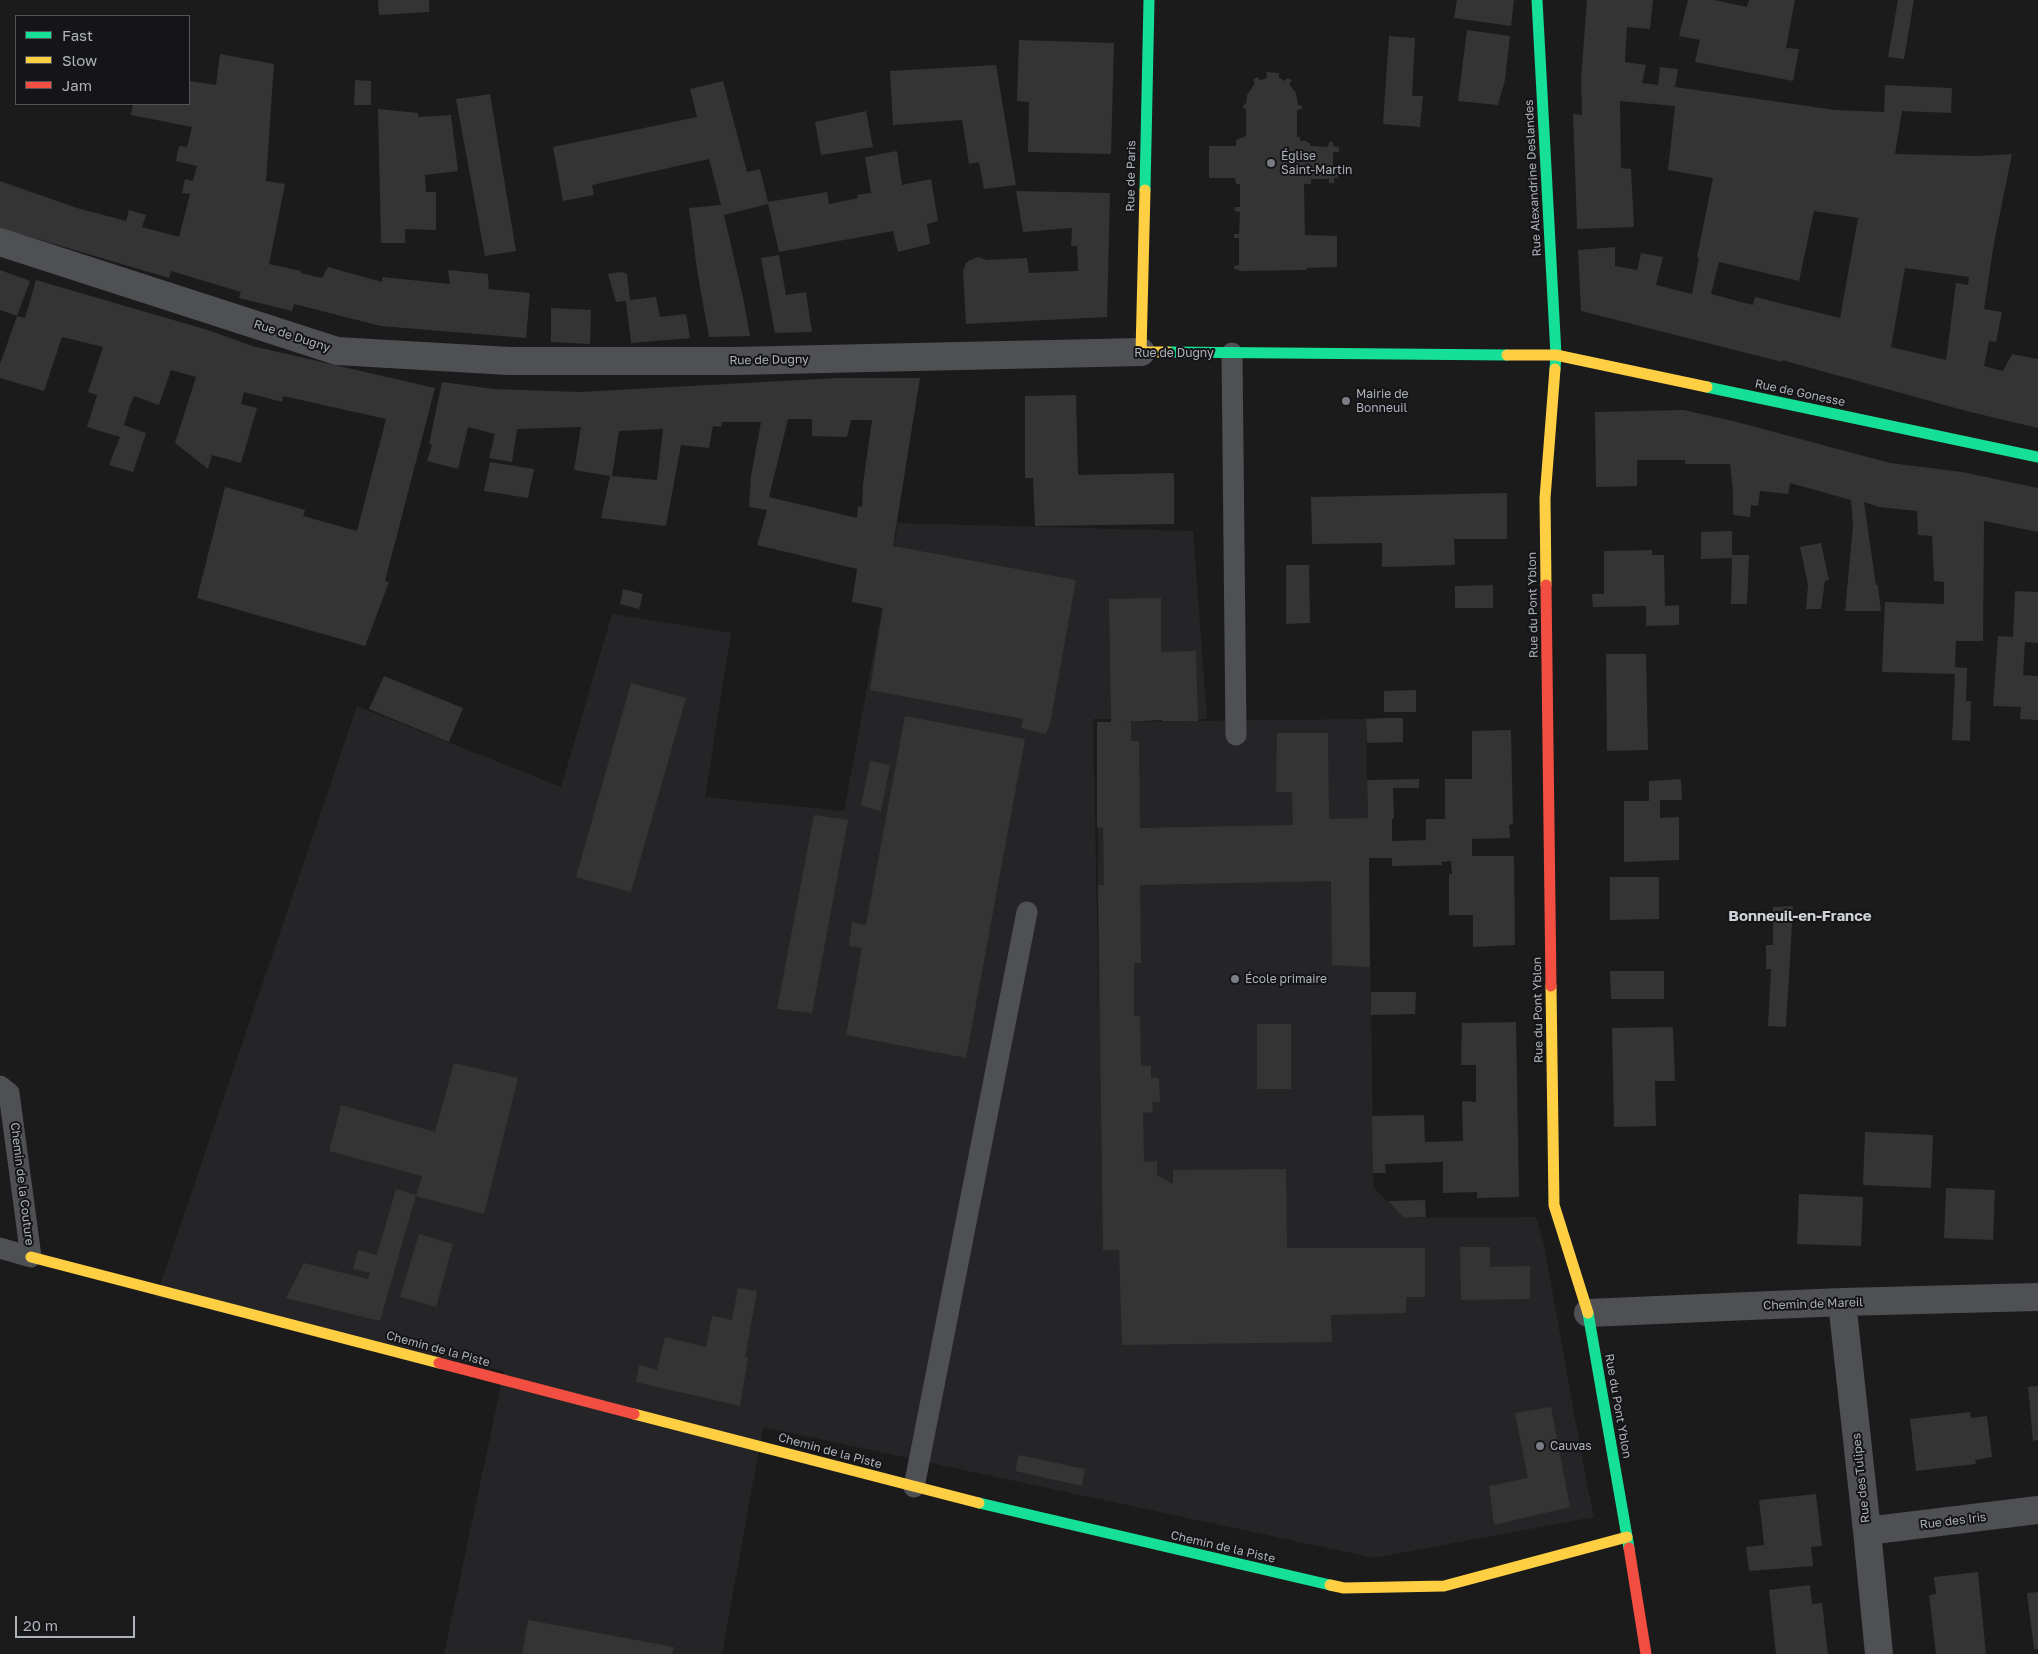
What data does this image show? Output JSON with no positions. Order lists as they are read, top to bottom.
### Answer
{
  "streets": {
    "street": [
      "Rue de Paris",
      "Rue Alexandrine Deslandes",
      "Rue de Dugny",
      "Rue de Gonesse",
      "Rue du Pont Yblon",
      "Chemin de Mareil",
      "Chemin de la Piste",
      "Rue des Tulipes",
      "Rue des Iris"
    ],
    "lane": ["Chemin de la Couture"]
  },
  "crossings": [
    ["Rue de Paris", "Rue de Dugny"],
    ["Rue Alexandrine Deslandes", "Rue de Dugny"],
    ["Rue Alexandrine Deslandes", "Rue de Gonesse"],
    ["Rue Alexandrine Deslandes", "Rue du Pont Yblon"],
    ["Rue de Dugny", "Rue de Gonesse"],
    ["Rue de Dugny", "Rue du Pont Yblon"],
    ["Rue de Gonesse", "Rue du Pont Yblon"],
    ["Rue du Pont Yblon", "Chemin de Mareil"],
    ["Rue du Pont Yblon", "Chemin de la Piste"],
    ["Chemin de la Couture", "Chemin de la Piste"],
    ["Chemin de Mareil", "Rue des Tulipes"],
    ["Rue des Tulipes", "Rue des Iris"]
  ],
  "districts": ["Bonneuil-en-France"],
  "places": [
    "Église Saint-Martin",
    "Mairie de Bonneuil",
    "École primaire",
    "Cauvas"
  ],
  "legend": ["Fast", "Slow", "Jam"],
  "scale_bar": "20 m"
}
